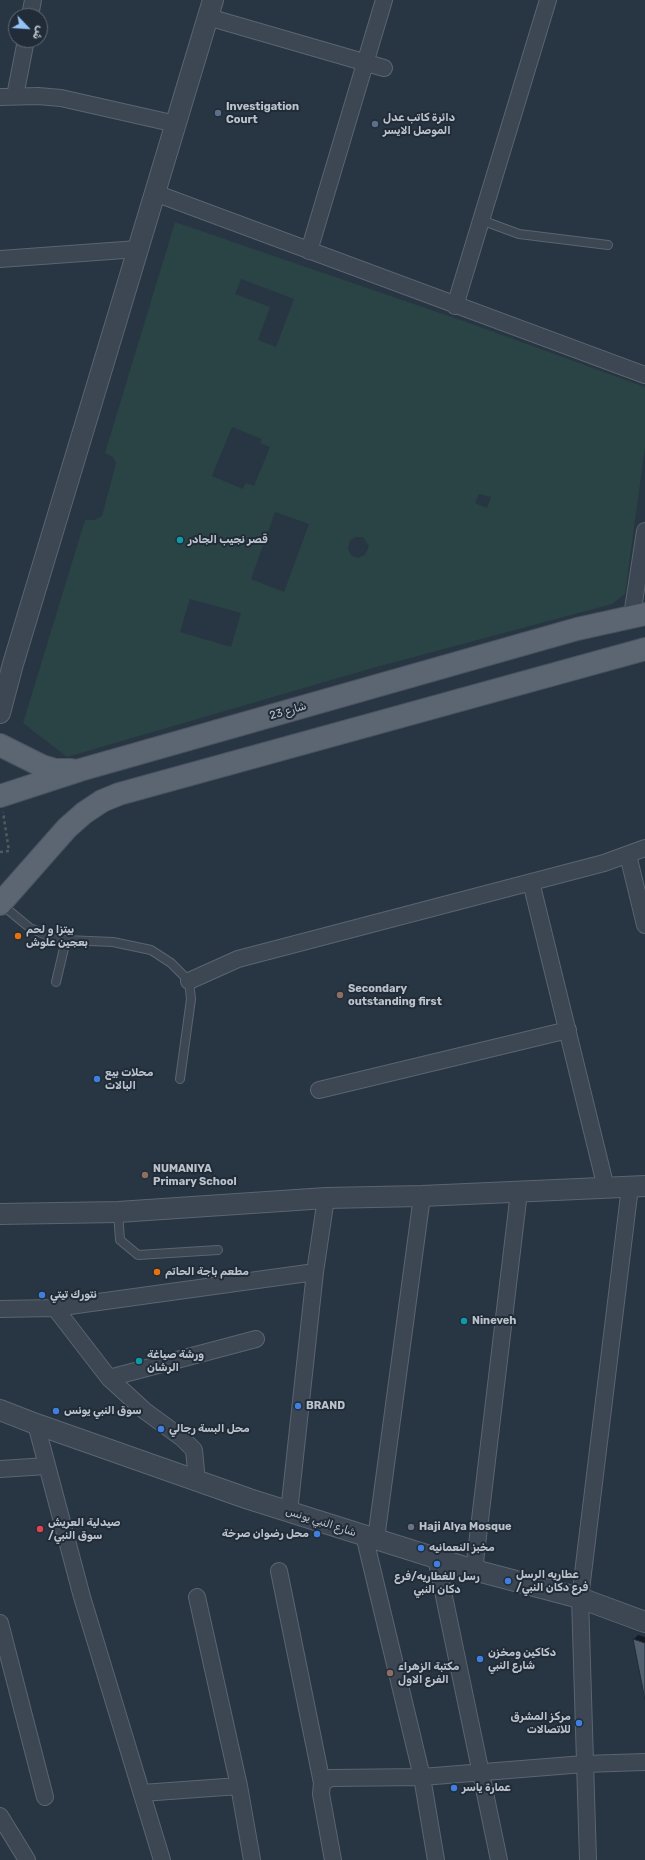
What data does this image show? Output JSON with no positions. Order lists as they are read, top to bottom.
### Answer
{
  "streets": {
    "main road": ["شارع 23"],
    "street": ["شارع النبي يونس"]
  },
  "places": [
    "Investigation Court",
    "دائرة كاتب عدل الموصل الايسر",
    "قصر نجيب الجادر",
    "بيتزا و لحم بعجين علوش",
    "Secondary outstanding first",
    "محلات بيع البالات",
    "NUMANIYA Primary School",
    "مطعم باجة الحاتم",
    "نتورك تيتي",
    "Nineveh",
    "ورشة صياغة الرشان",
    "BRAND",
    "سوق النبي يونس",
    "محل البسة رجالي",
    "Haji Alya Mosque",
    "صيدلية العريش /سوق النبي",
    "محل رضوان صرخة",
    "مخبز النعمانيه",
    "رسل للغطاريه/فرع دكان النبي",
    "عطاريه الرسل /فرع دكان النبي",
    "دكاكين ومخزن شارع النبي",
    "مكتبة الزهراء الفرع الاول",
    "مركز المشرق للاتصالات",
    "عمارة ياسر"
  ],
  "north": "bottom right"
}
